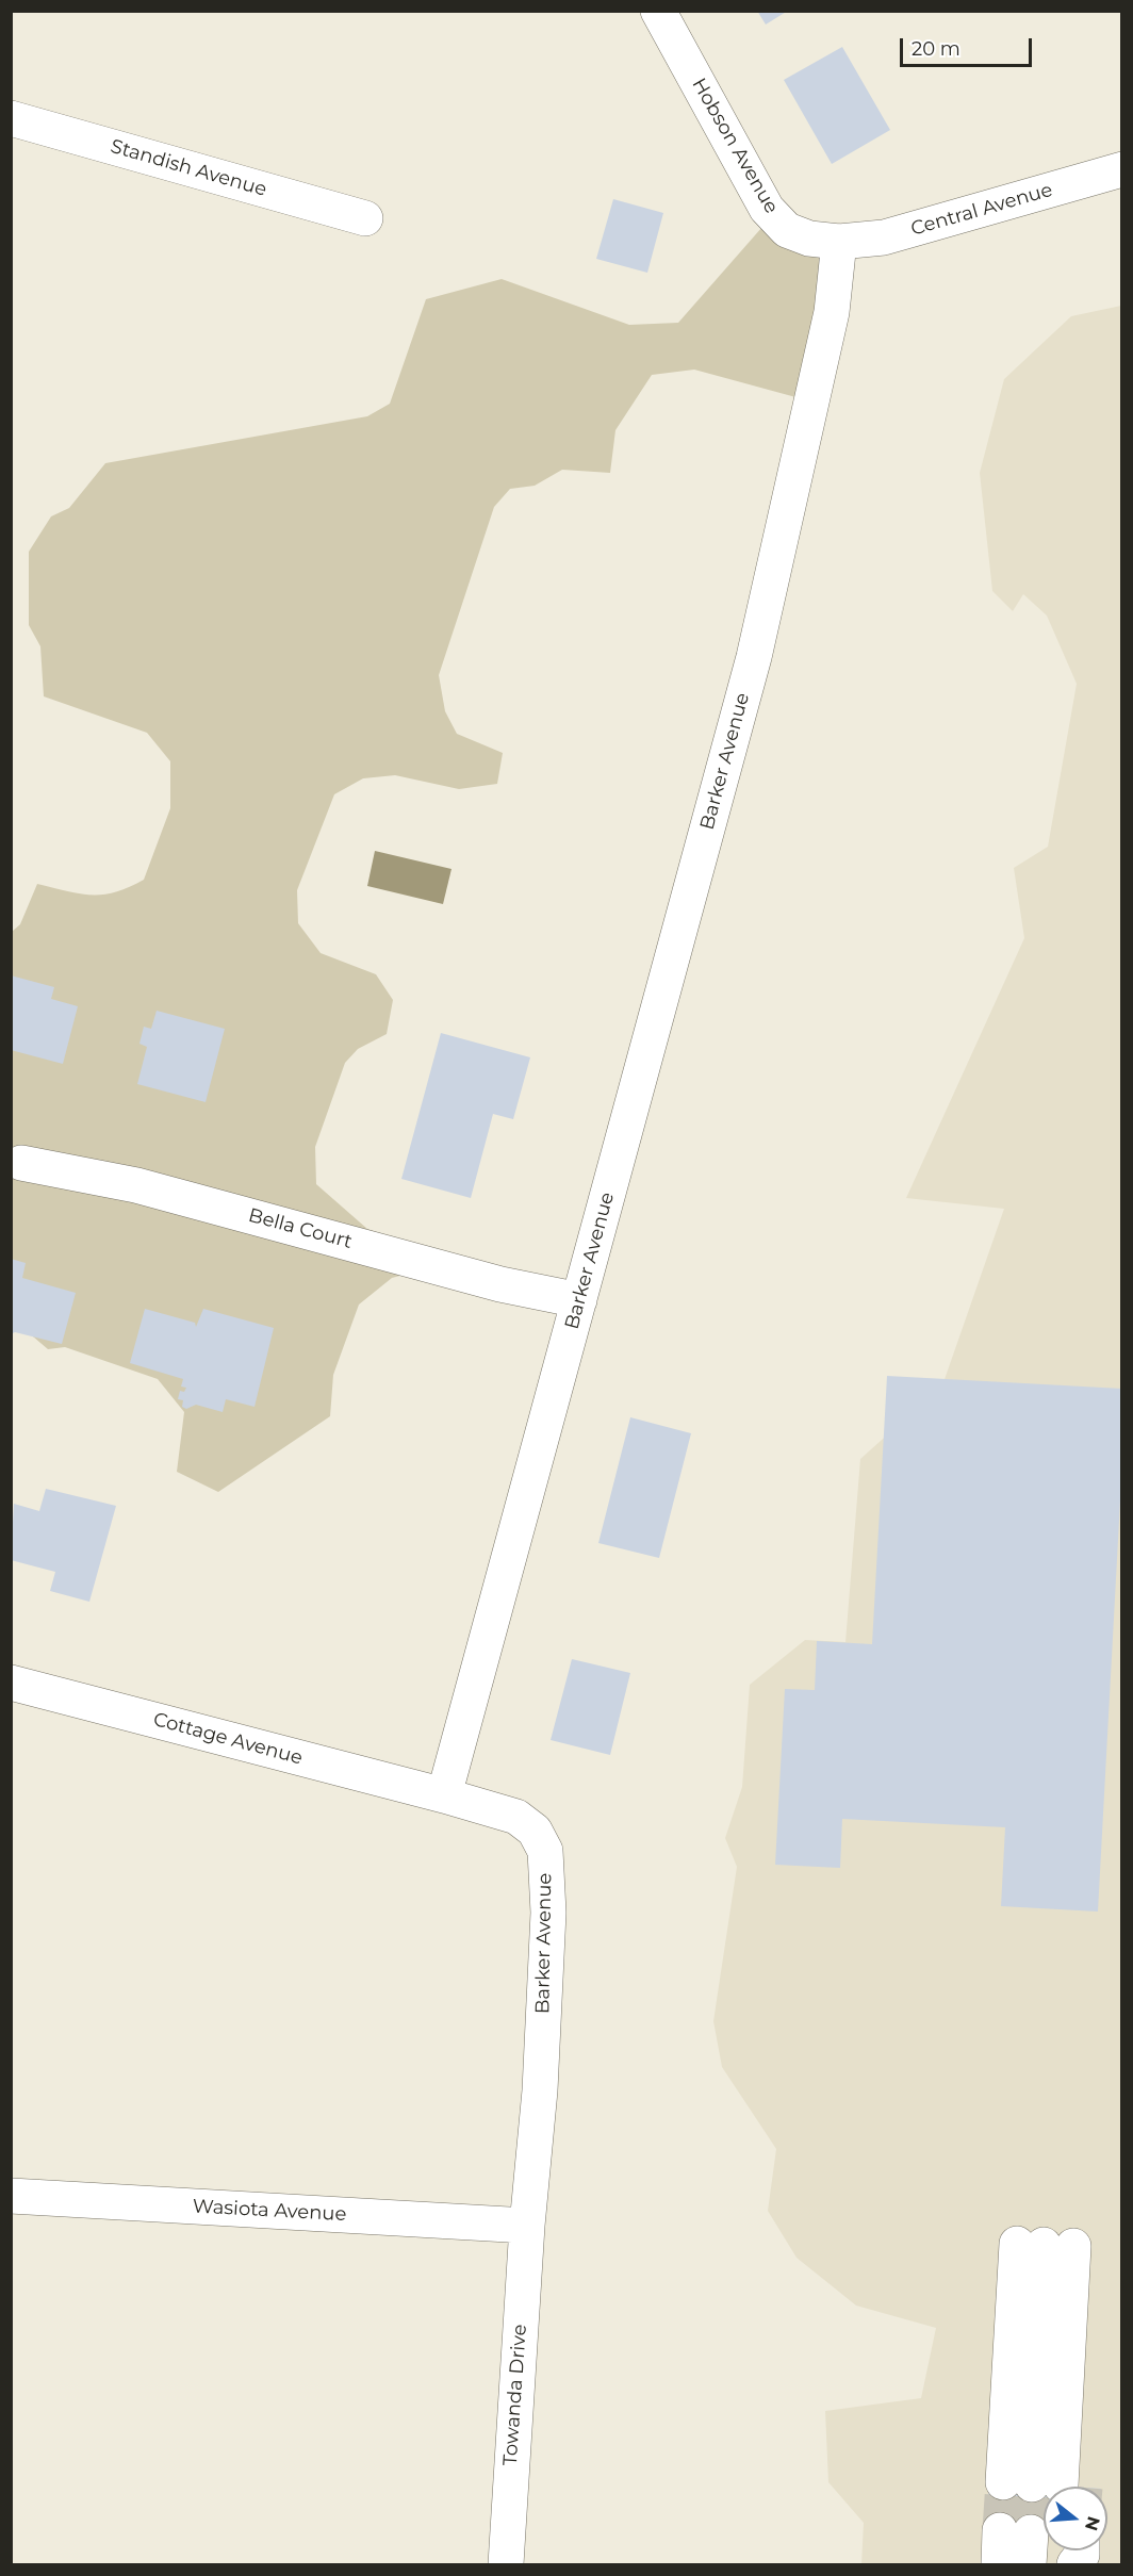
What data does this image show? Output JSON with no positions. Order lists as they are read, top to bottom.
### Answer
{
  "streets": {
    "street": [
      "Hobson Avenue",
      "Standish Avenue",
      "Central Avenue",
      "Barker Avenue",
      "Bella Court",
      "Cottage Avenue",
      "Wasiota Avenue",
      "Towanda Drive"
    ]
  },
  "crossings": [
    ["Hobson Avenue", "Central Avenue"],
    ["Hobson Avenue", "Barker Avenue"],
    ["Central Avenue", "Barker Avenue"],
    ["Barker Avenue", "Bella Court"],
    ["Barker Avenue", "Cottage Avenue"],
    ["Barker Avenue", "Wasiota Avenue"],
    ["Barker Avenue", "Towanda Drive"],
    ["Wasiota Avenue", "Towanda Drive"]
  ],
  "scale_bar": "20 m",
  "north": "right"
}
